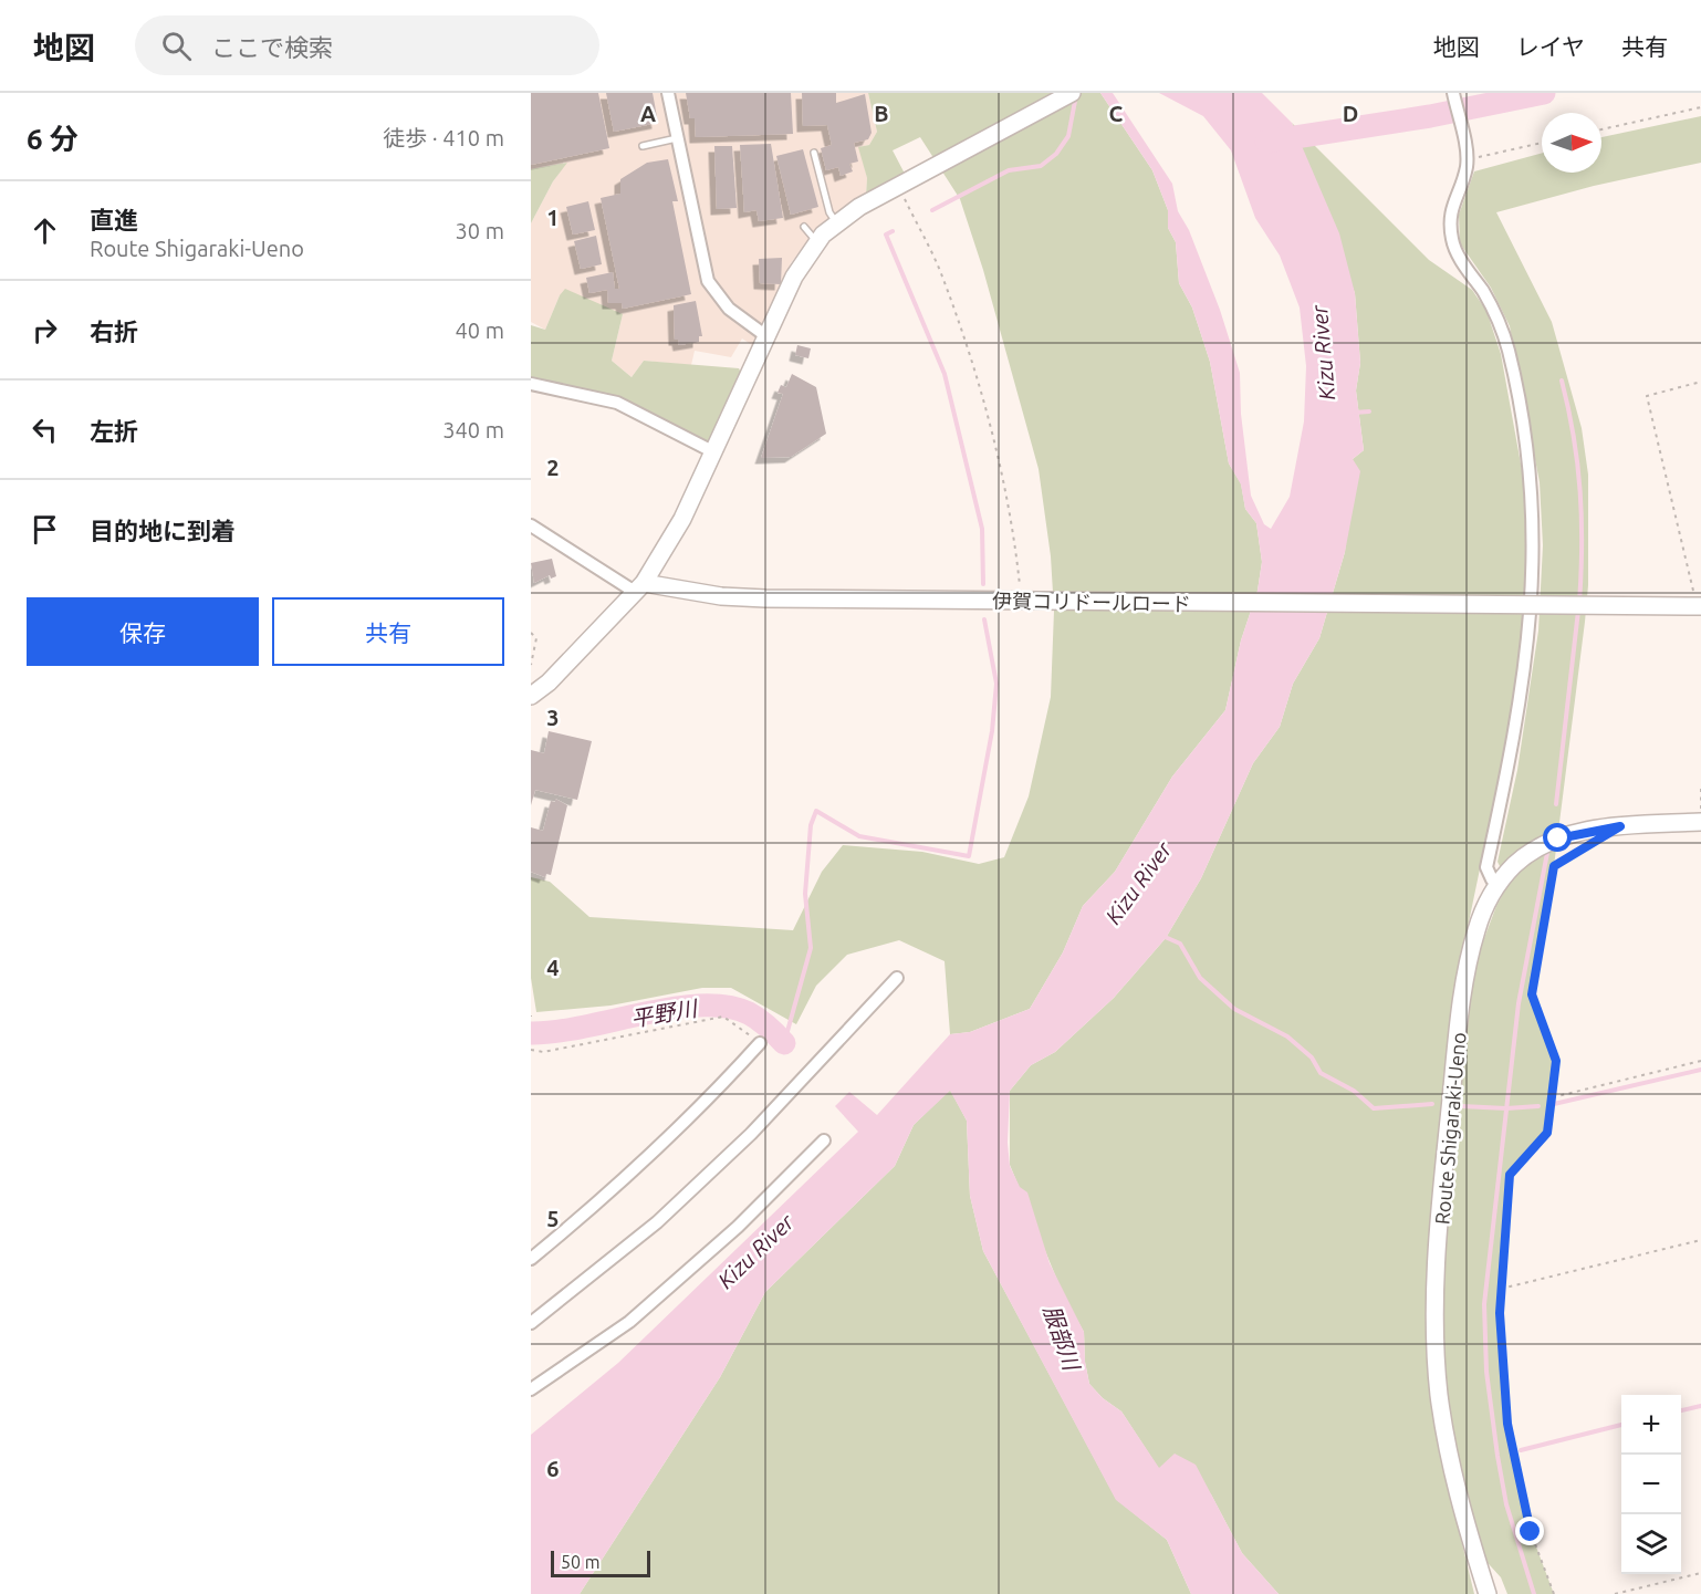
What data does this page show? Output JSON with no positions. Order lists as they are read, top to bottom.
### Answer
{
  "streets": {
    "street": ["伊賀コリドールロード", "Route Shigaraki-Ueno"]
  },
  "water": ["Kizu River", "平野川", "服部川"],
  "scale_bar": "50 m",
  "north": "right",
  "page": {
    "header": "地図",
    "search": "ここで検索",
    "nav": ["地図", "レイヤ", "共有"],
    "heading": ["6 分", "徒歩 · 410 m"],
    "list": [
      ["直進", "Route Shigaraki-Ueno", "30 m"],
      ["右折", "40 m"],
      ["左折", "340 m"],
      "目的地に到着"
    ],
    "buttons": ["保存", "共有"],
    "map_buttons": ["+", "−"],
    "scale": "50 m"
  },
  "grid": {
    "columns": [
      "A",
      "B",
      "C",
      "D"
    ],
    "rows": [
      "1",
      "2",
      "3",
      "4",
      "5",
      "6"
    ]
  }
}
